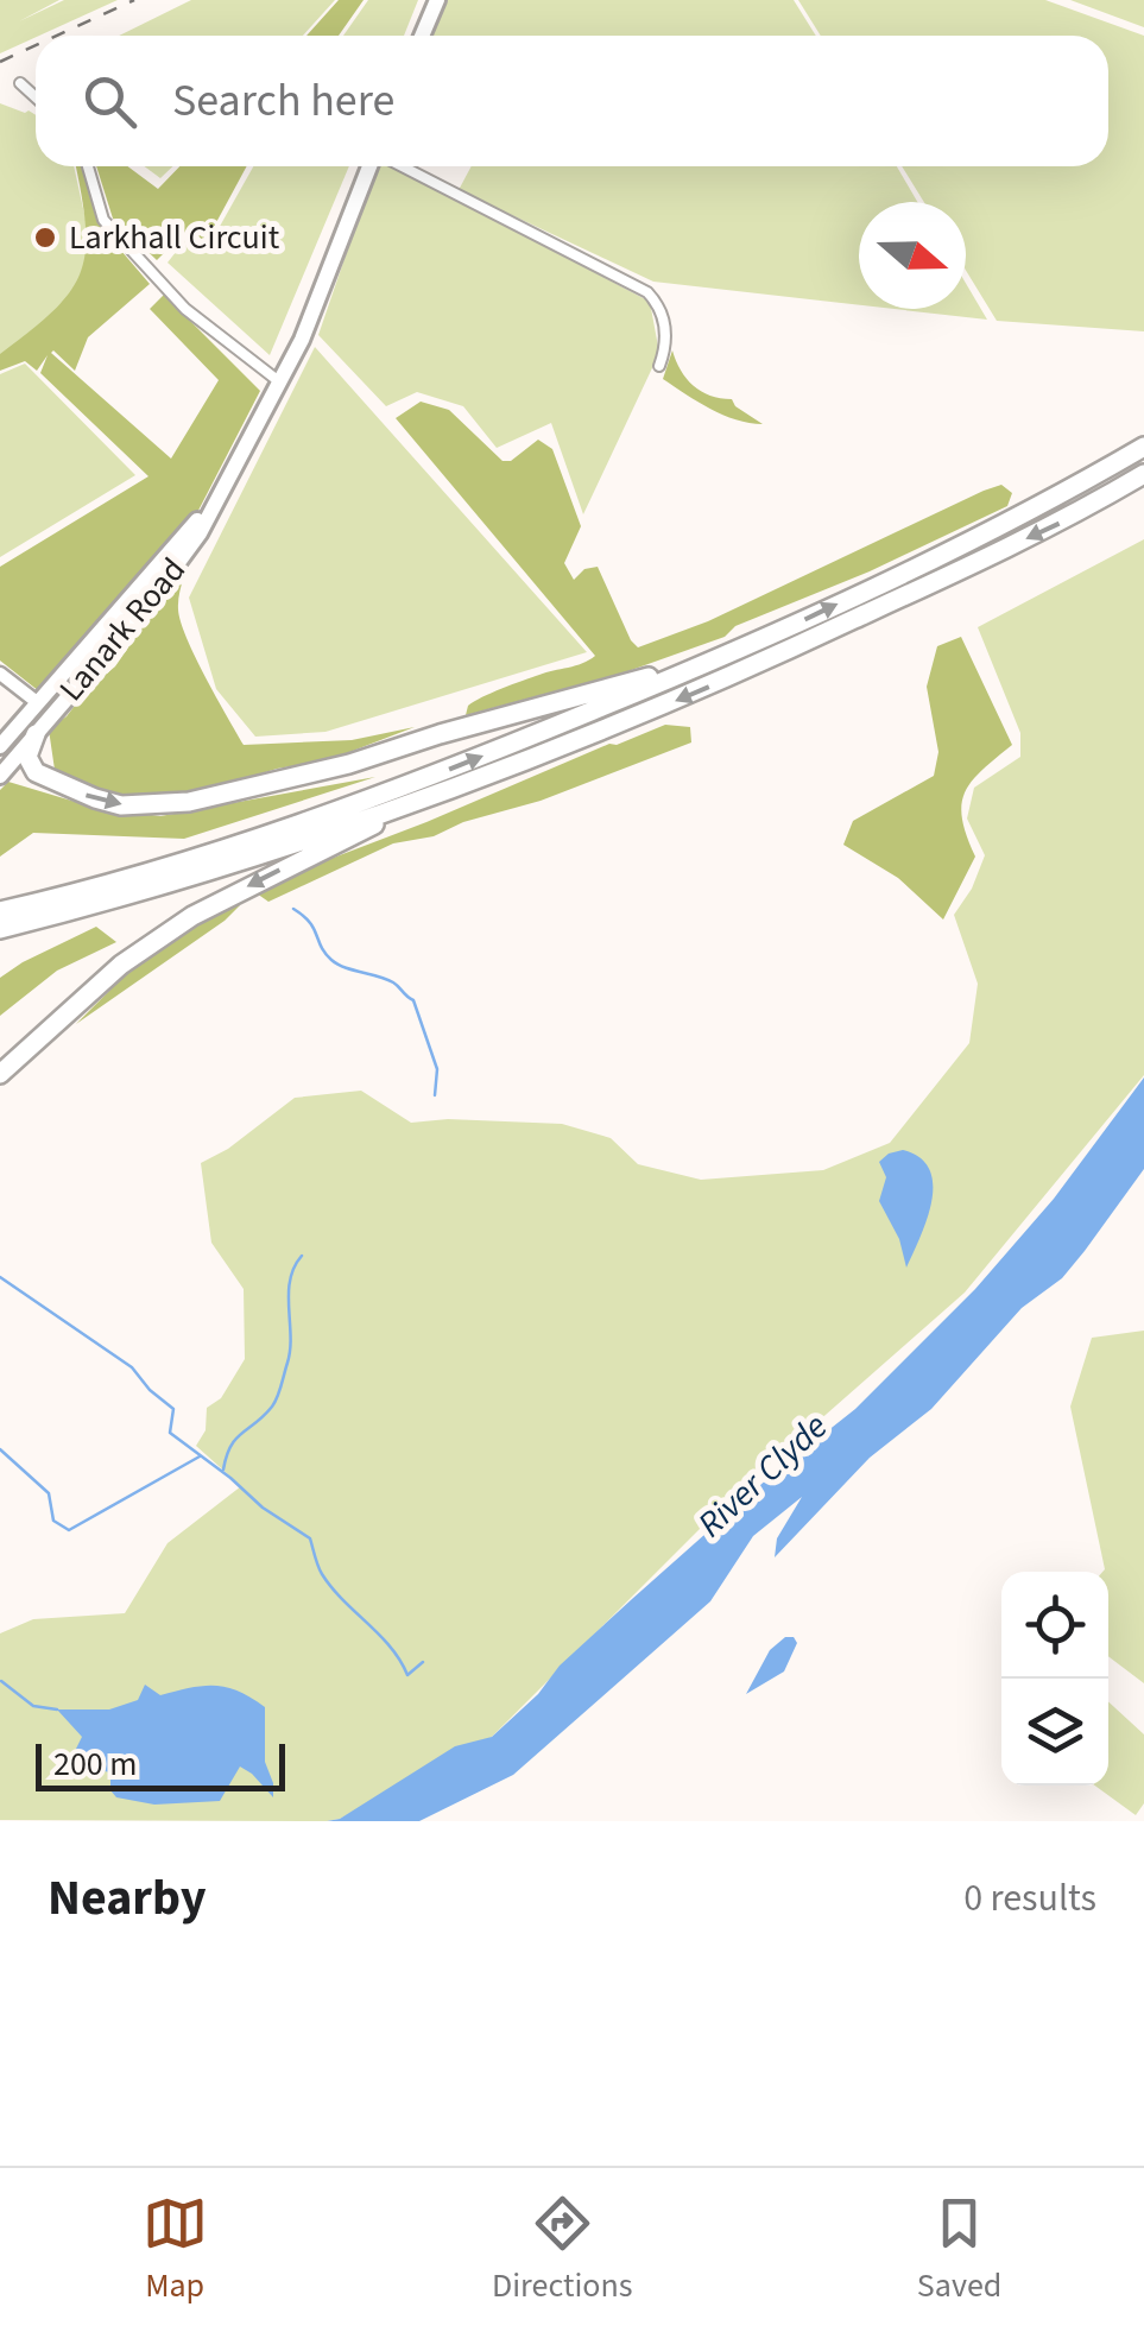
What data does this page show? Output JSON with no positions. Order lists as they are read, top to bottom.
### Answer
{
  "streets": {
    "main road": ["Lanark Road"]
  },
  "water": ["River Clyde"],
  "places": ["Larkhall Circuit"],
  "scale_bar": "200 m",
  "north": "right",
  "page": {
    "search": "Search here",
    "scale": "200 m",
    "heading": ["Nearby", "0 results"],
    "nav": ["Map", "Directions", "Saved"]
  }
}
